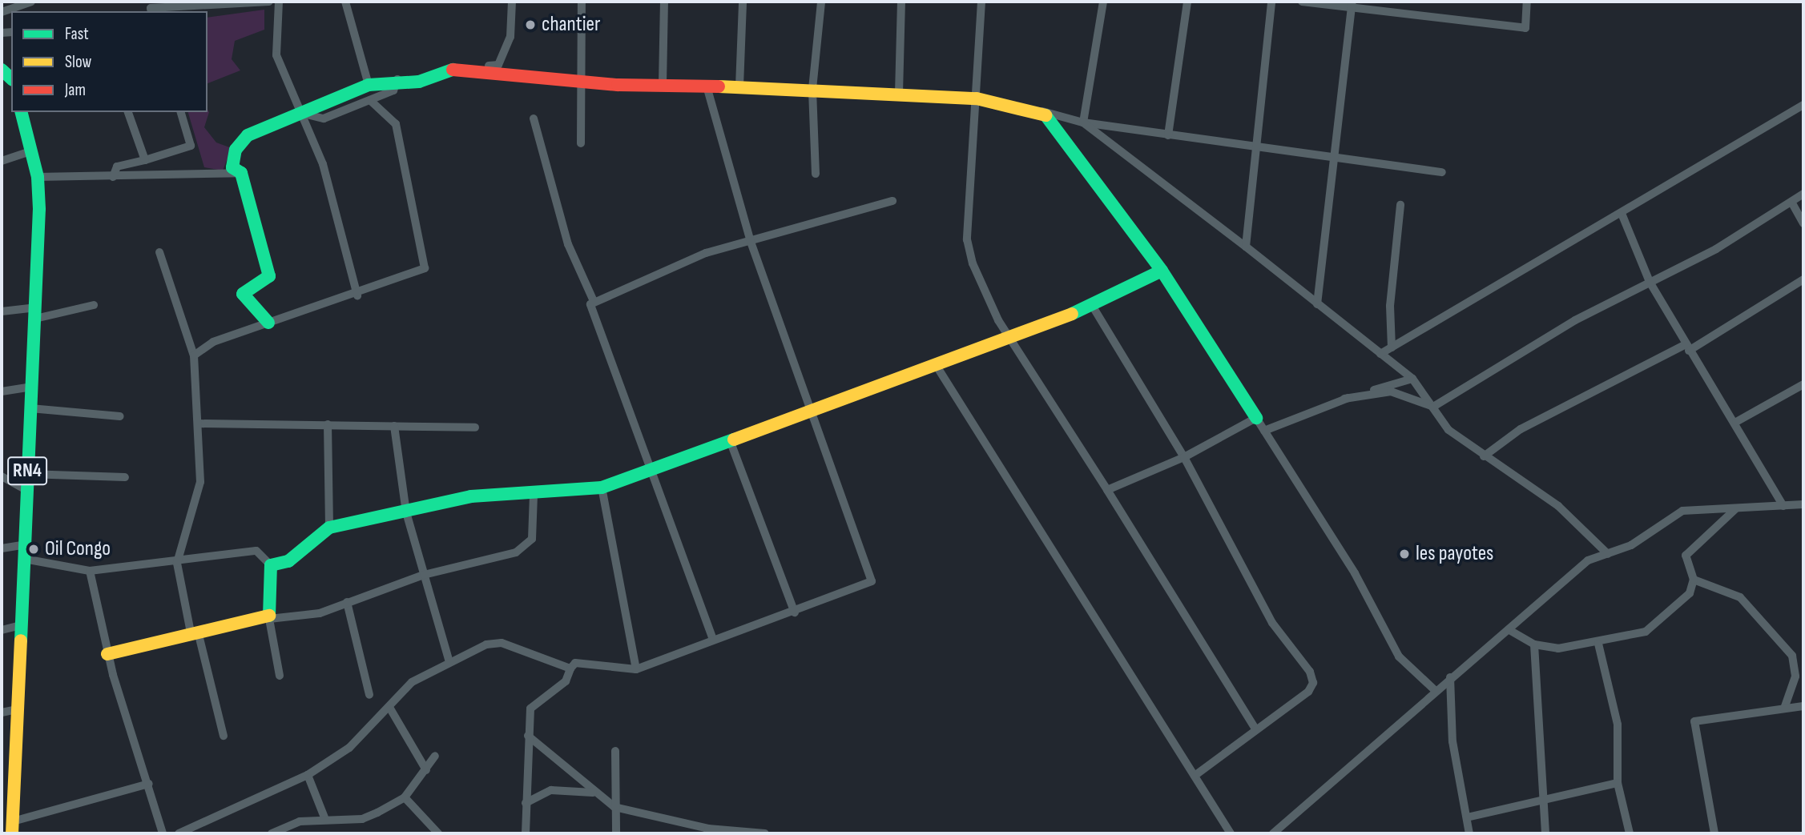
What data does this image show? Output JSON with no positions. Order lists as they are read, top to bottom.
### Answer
{
  "streets": {
    "main road": ["RN4"]
  },
  "places": ["chantier", "Oil Congo", "les payotes"],
  "legend": ["Fast", "Slow", "Jam"]
}
